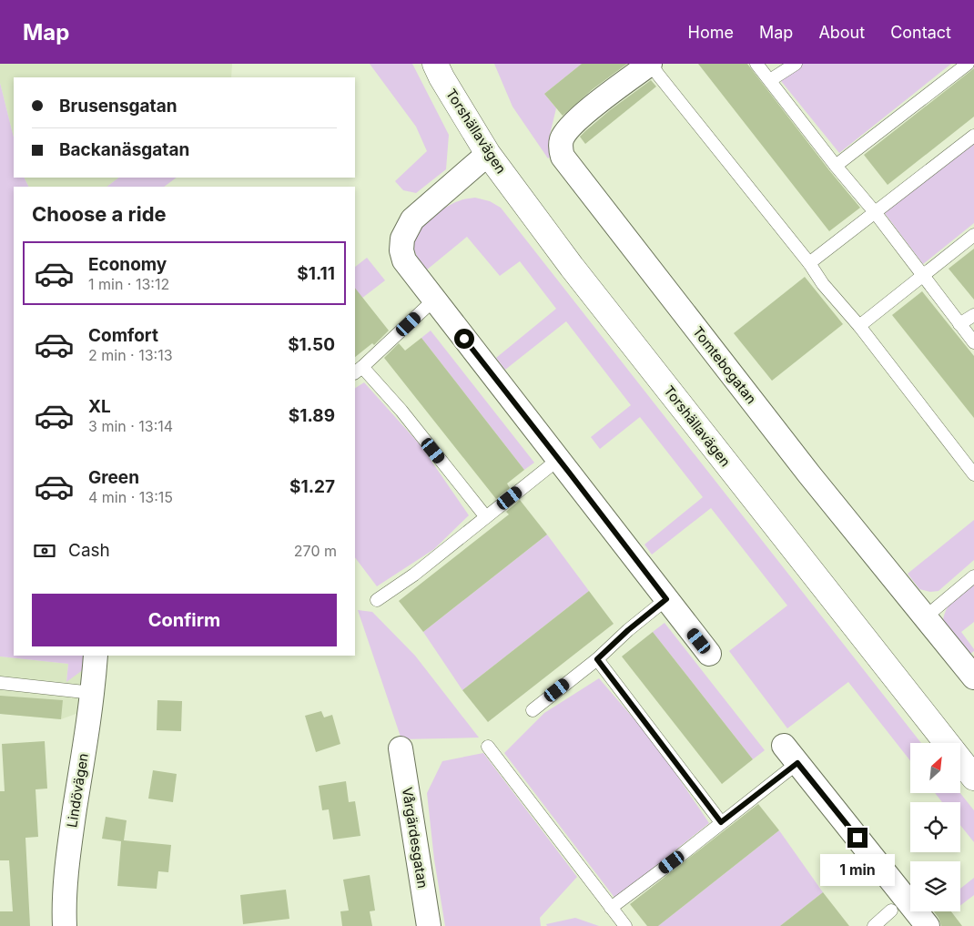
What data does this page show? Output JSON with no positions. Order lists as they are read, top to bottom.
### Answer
{
  "streets": {
    "main road": ["Torshällavägen"],
    "street": ["Tomtebogatan", "Lindövägen", "Vårgärdesgatan"]
  },
  "north": "top right",
  "page": {
    "header": "Map",
    "nav": [
      "Home",
      "Map",
      "About",
      "Contact"
    ],
    "banner": ["Brusensgatan", "Backanäsgatan"],
    "heading": "Choose a ride",
    "list": [
      {
        "name": "Economy",
        "note": "1 min · 13:12",
        "value": "$1.11"
      },
      {
        "name": "Comfort",
        "note": "2 min · 13:13",
        "value": "$1.50"
      },
      {
        "name": "XL",
        "note": "3 min · 13:14",
        "value": "$1.89"
      },
      {
        "name": "Green",
        "note": "4 min · 13:15",
        "value": "$1.27"
      }
    ],
    "pay": ["Cash", "270 m"],
    "buttons": "Confirm",
    "bubble": "1 min"
  }
}
